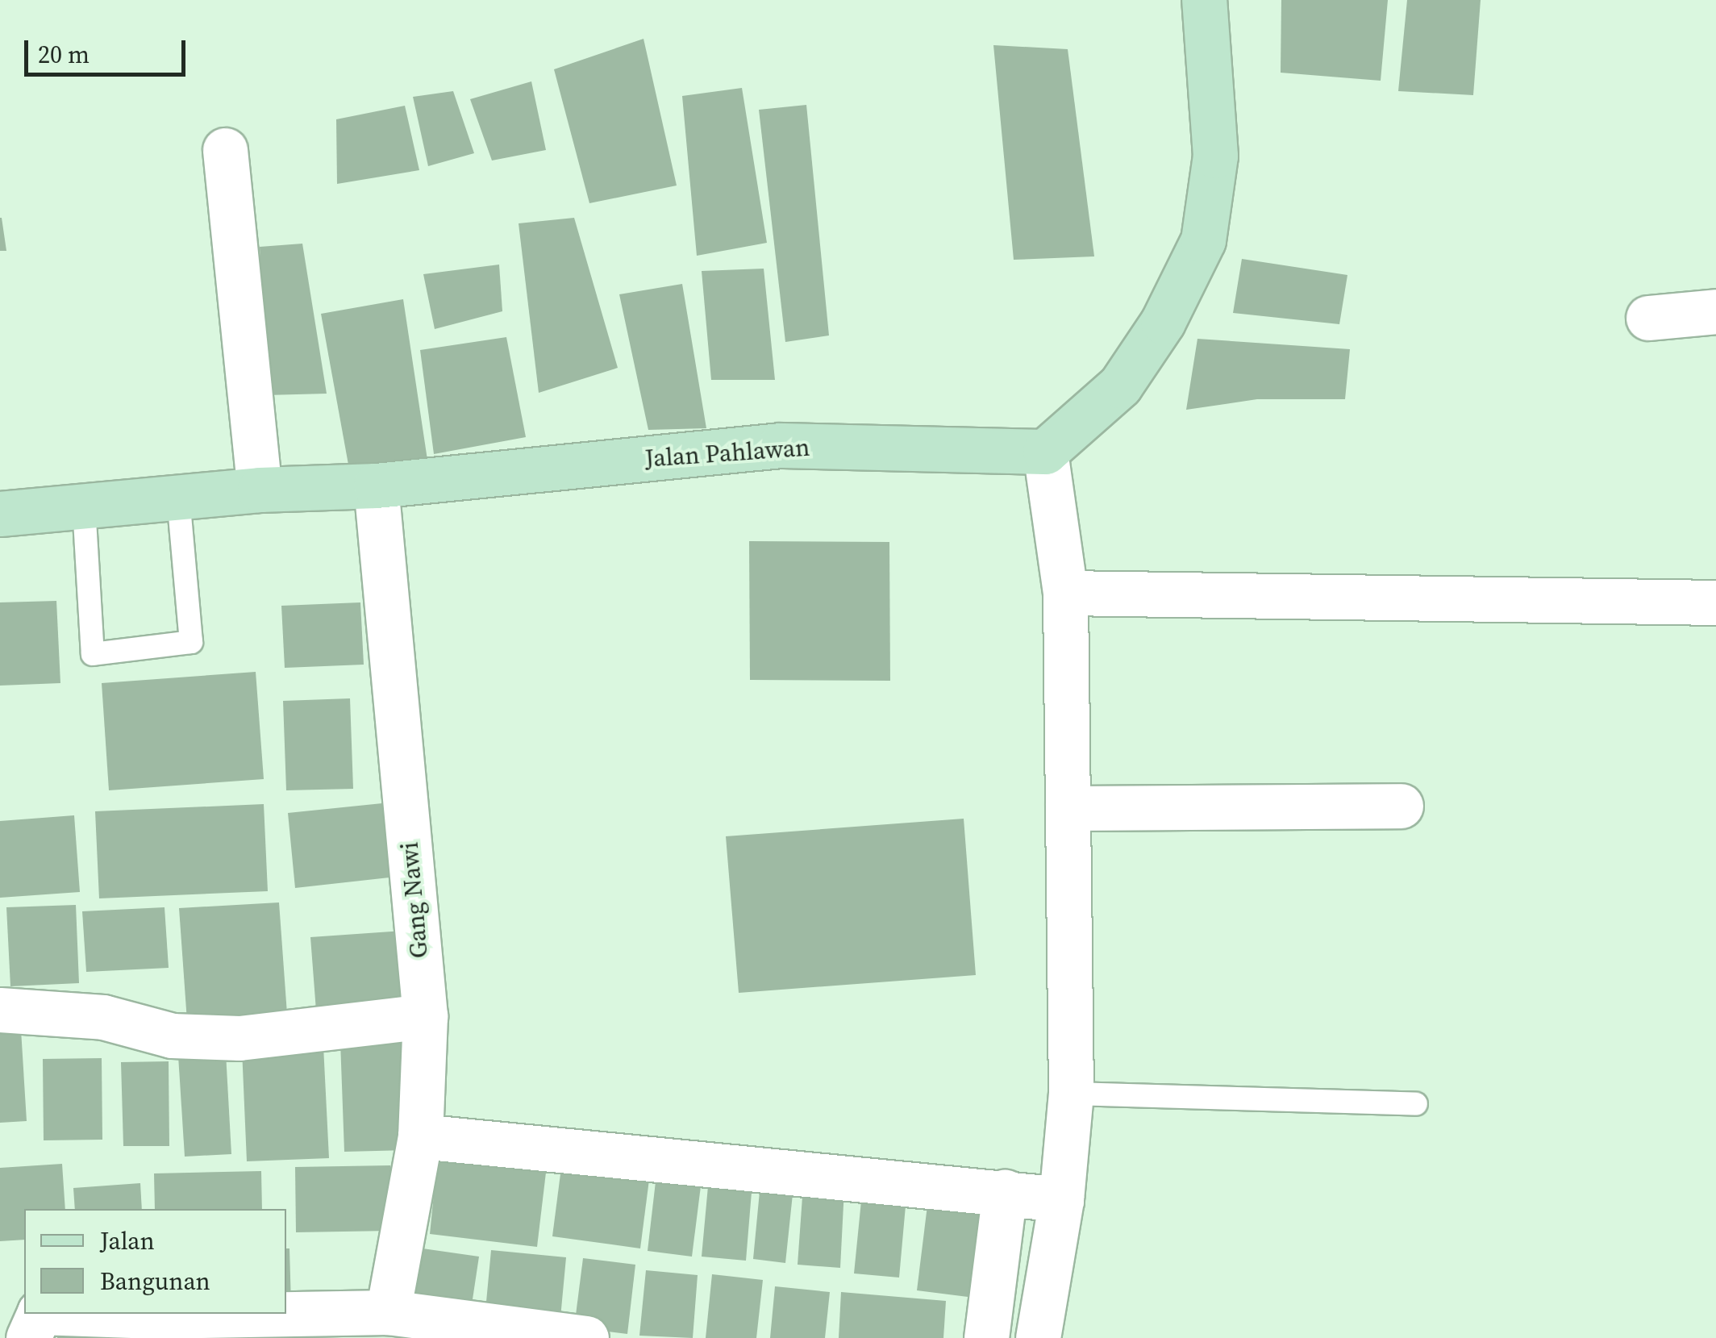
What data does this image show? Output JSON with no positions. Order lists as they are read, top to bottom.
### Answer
{
  "streets": {
    "street": ["Jalan Pahlawan", "Gang Nawi"]
  },
  "crossings": [
    ["Jalan Pahlawan", "Gang Nawi"]
  ],
  "legend": ["Jalan", "Bangunan"],
  "scale_bar": "20 m"
}
